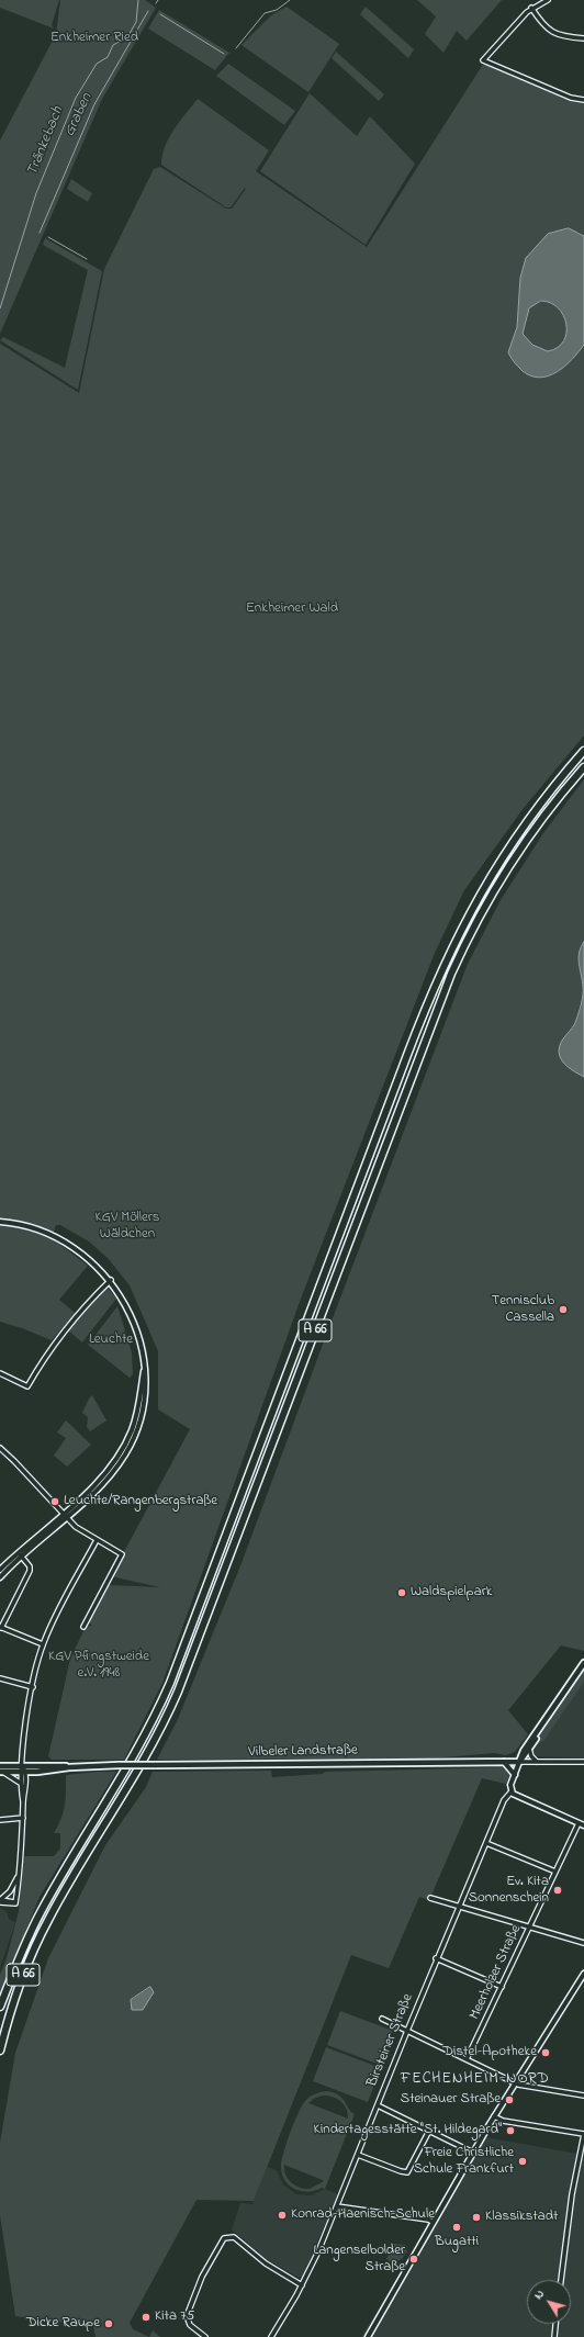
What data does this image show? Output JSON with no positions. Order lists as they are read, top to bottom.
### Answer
{
  "streets": {
    "highway": ["A 66"],
    "main road": ["Vilbeler Landstraße", "Birsteiner Straße"],
    "street": ["Meerholzer Straße"]
  },
  "crossings": [
    ["Vilbeler Landstraße", "Birsteiner Straße"]
  ],
  "districts": ["FECHENHEIM-NORD"],
  "water": ["Graben", "Tränkebach"],
  "parks": [
    "Enkheimer Ried",
    "Enkheimer Wald",
    "KGV Möllers Wäldchen",
    "Leuchte",
    "KGV Pfingstweide e.V. 1948"
  ],
  "places": [
    "Tennisclub Cassella",
    "Leuchte/Rangenbergstraße",
    "Waldspielpark",
    "Ev. Kita Sonnenschein",
    "Distel-Apotheke",
    "Steinauer Straße",
    "Kindertagesstätte \"St. Hildegard\"",
    "Freie Christliche Schule Frankfurt",
    "Konrad-Haenisch-Schule",
    "Klassikstadt",
    "Bugatti",
    "Langenselbolder Straße",
    "Kita 75",
    "Dicke Raupe"
  ],
  "north": "top left"
}
